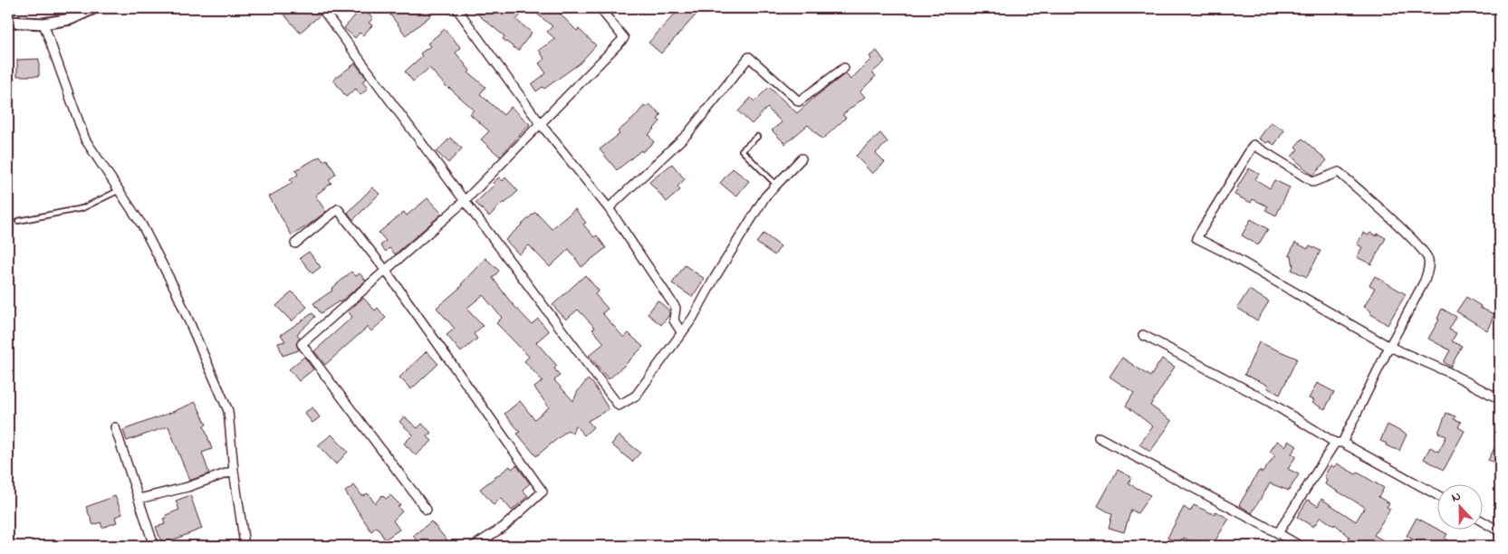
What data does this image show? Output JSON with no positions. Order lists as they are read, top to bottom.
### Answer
{
  "north": "top"
}
